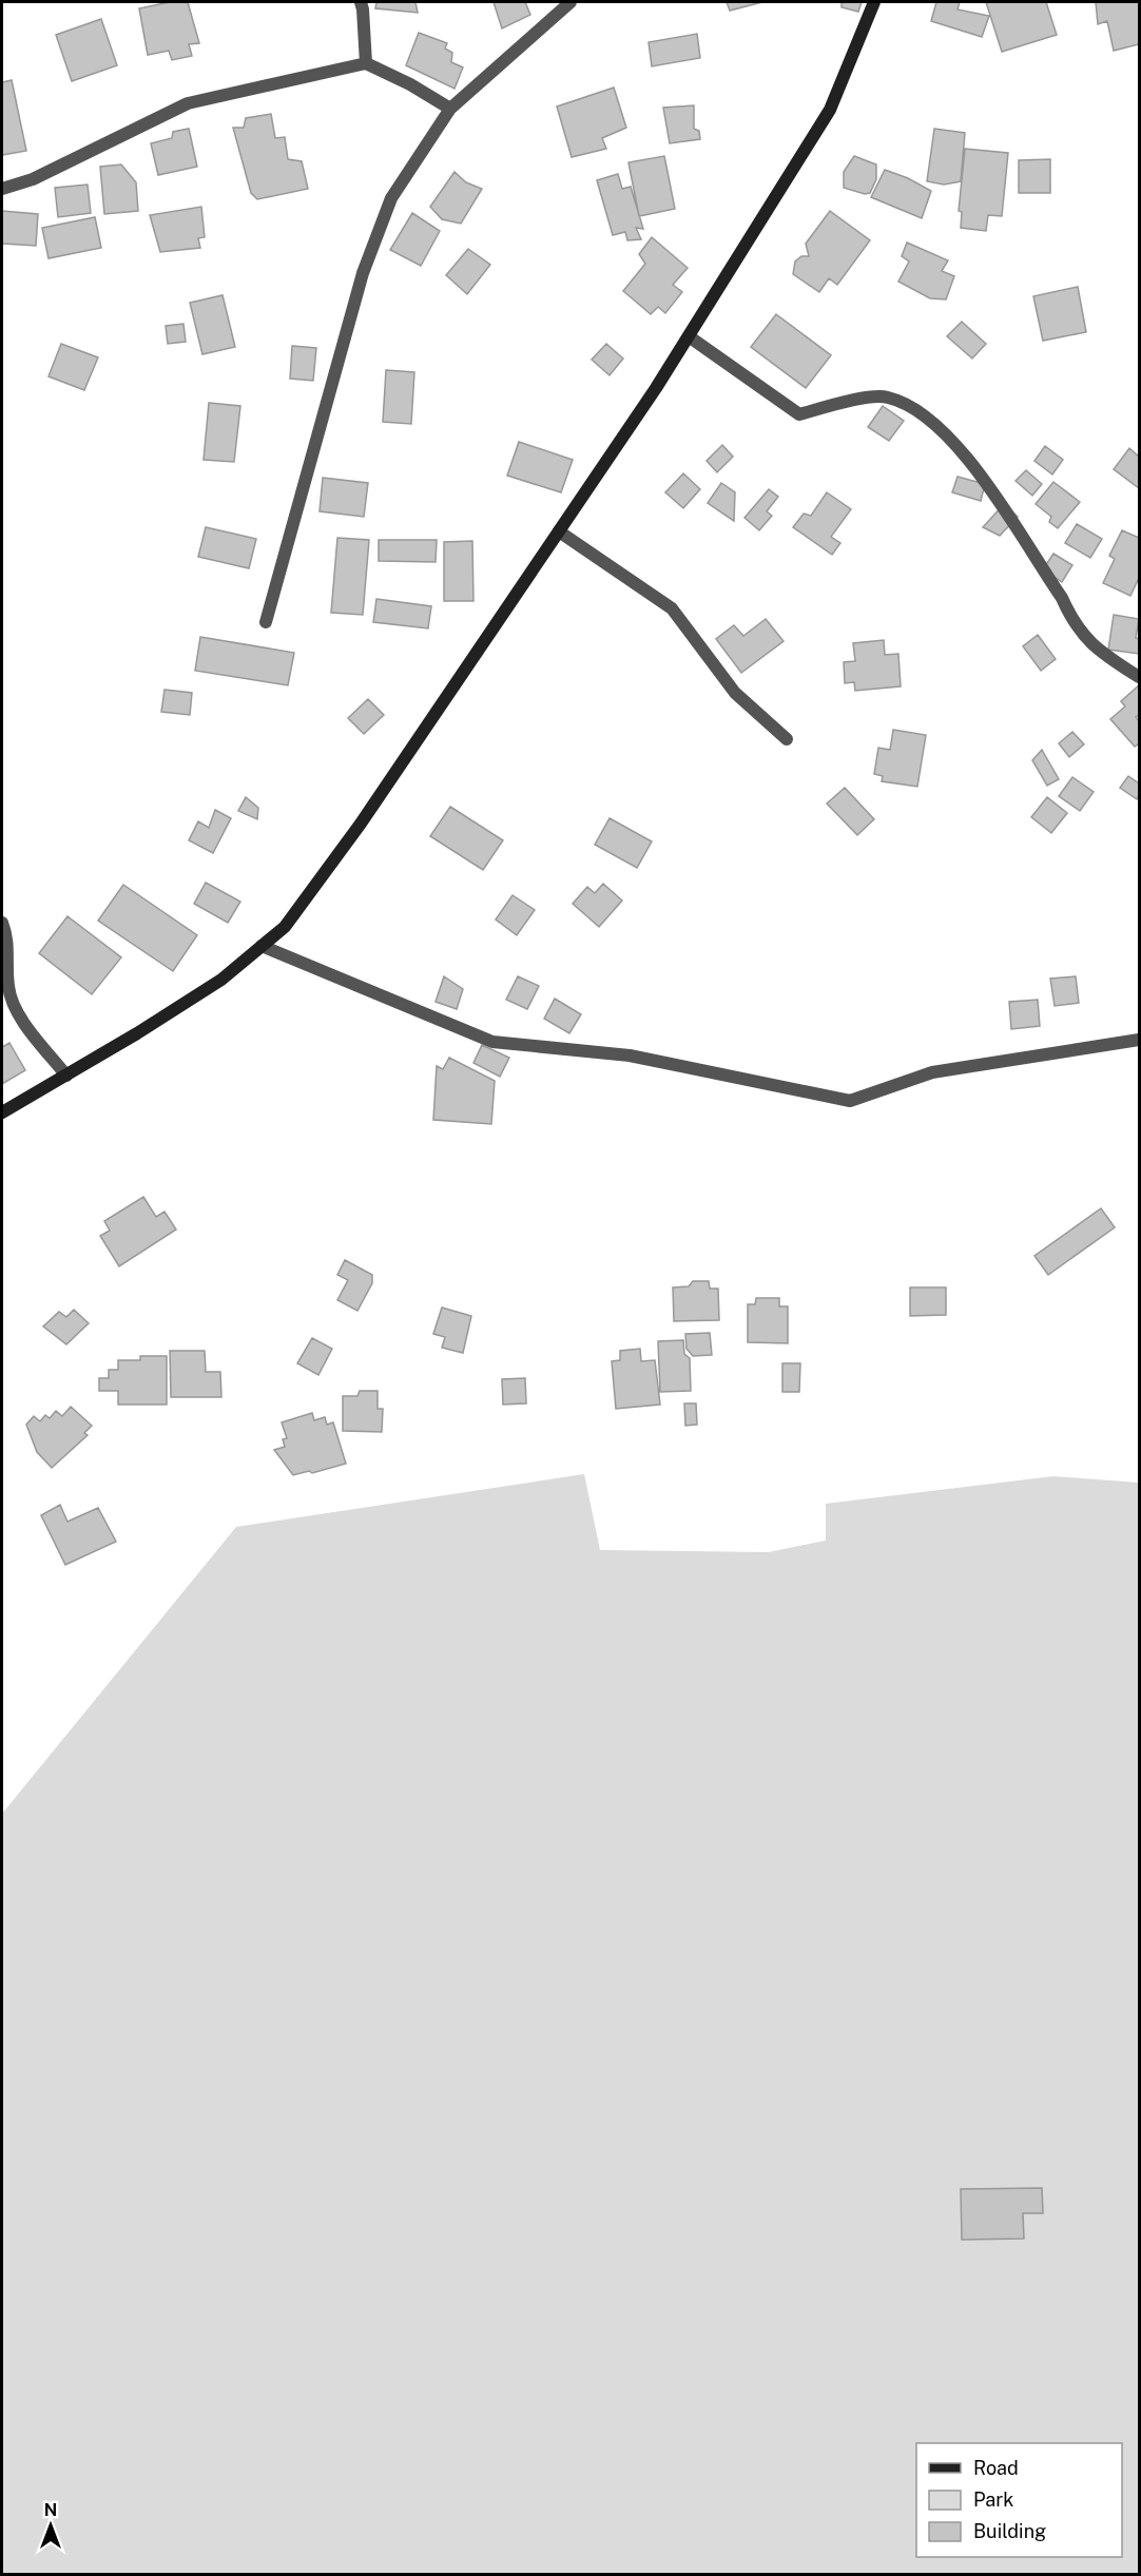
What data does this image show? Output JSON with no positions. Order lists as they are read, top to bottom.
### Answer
{
  "legend": ["Road", "Park", "Building"],
  "north": "top"
}
